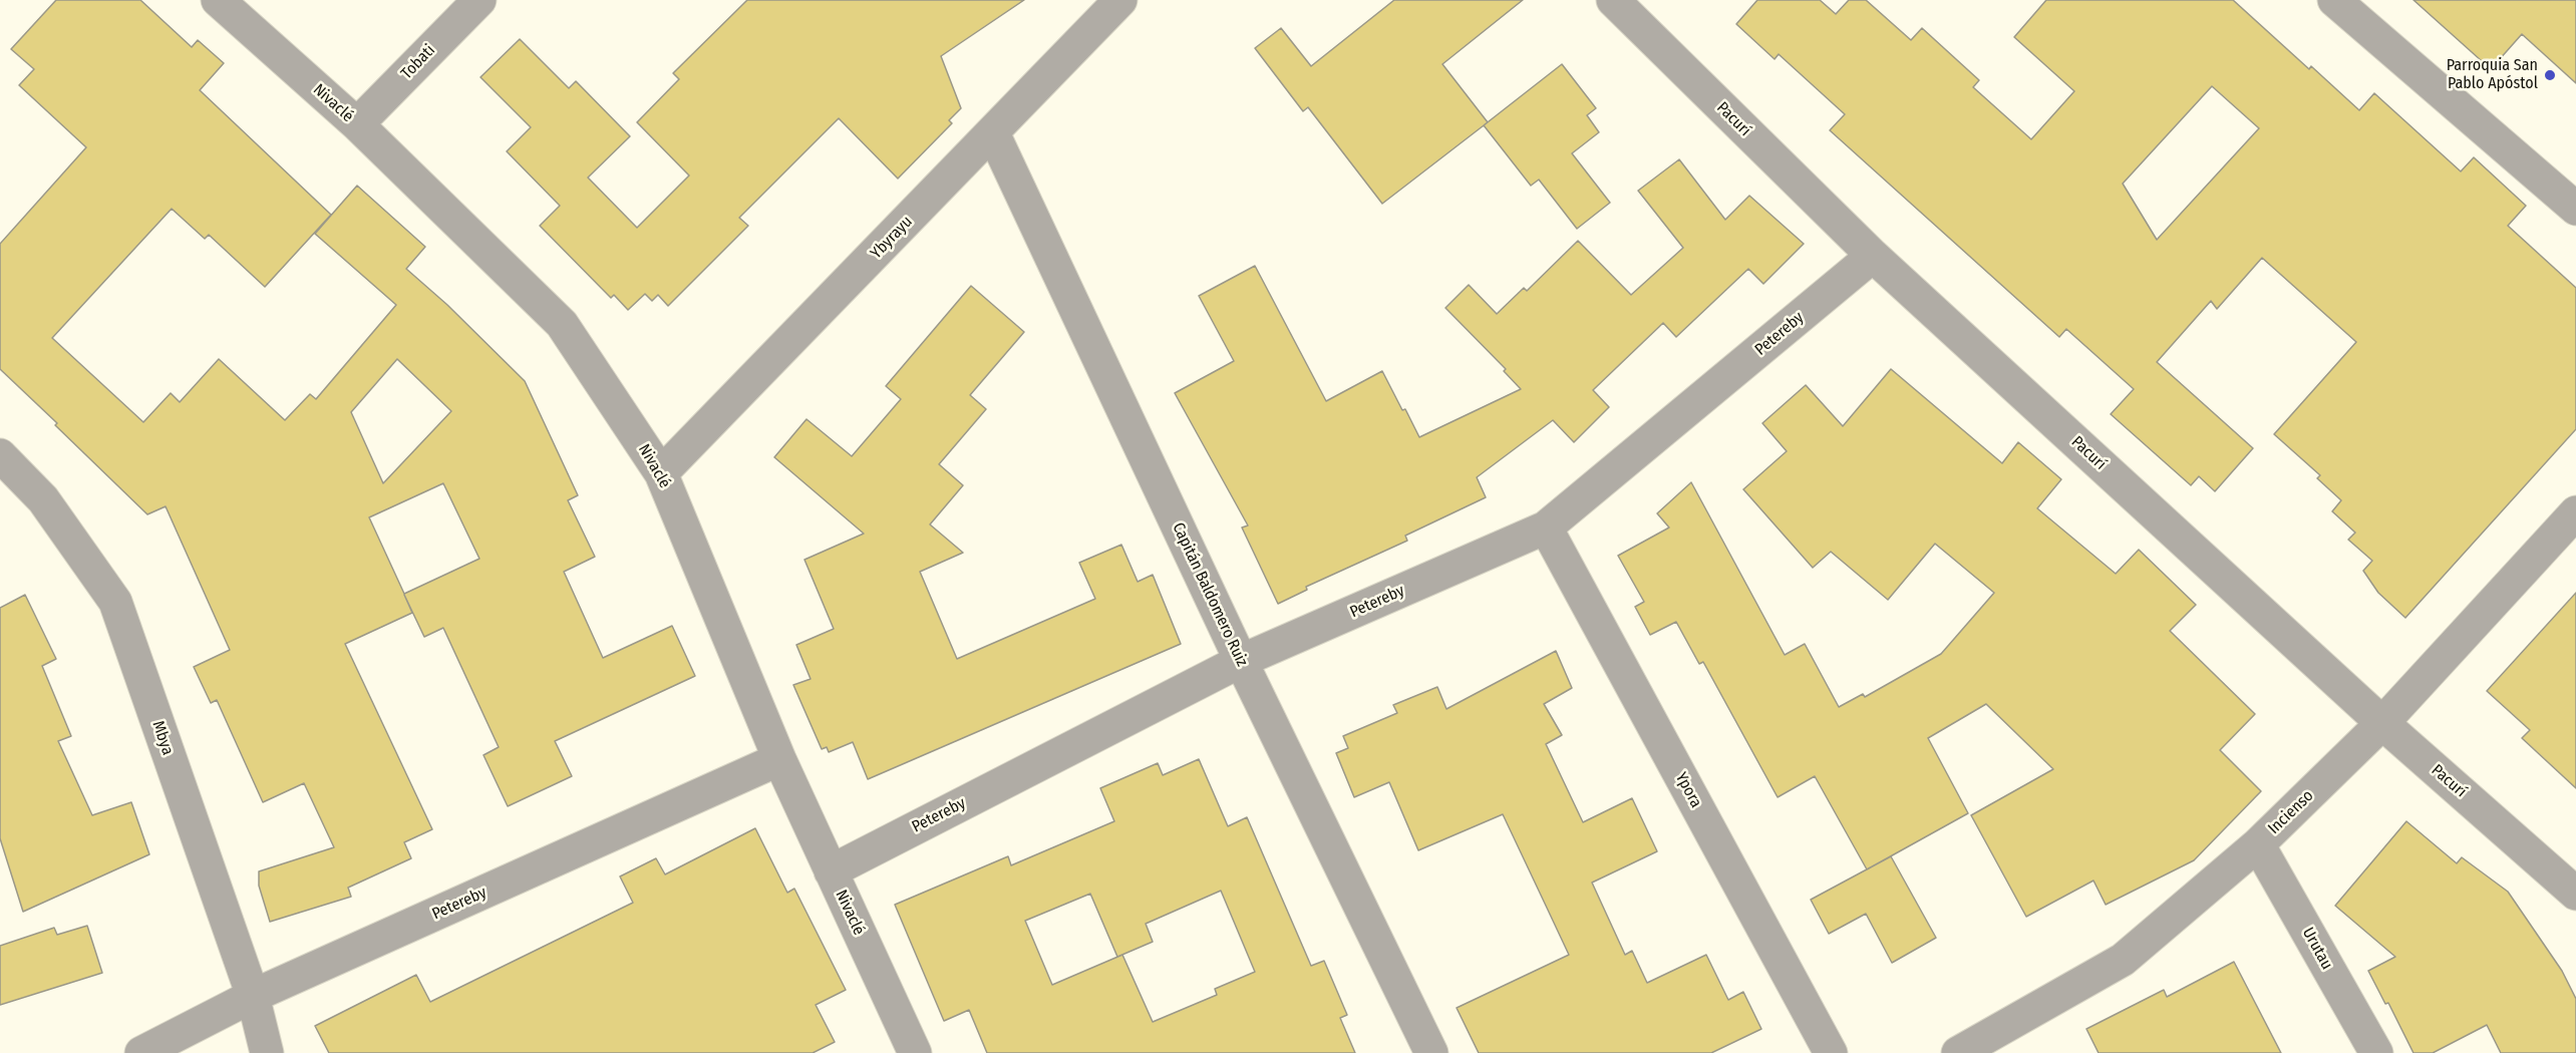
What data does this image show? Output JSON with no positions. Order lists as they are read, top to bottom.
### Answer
{
  "streets": {
    "street": [
      "Tobati",
      "Nivaclé",
      "Pacurí",
      "Ybyrayu",
      "Petereby",
      "Capitán Baldomero Ruiz",
      "Mbya",
      "Ypora",
      "Incienso",
      "Urutau"
    ]
  },
  "crossings": [
    ["Tobati", "Nivaclé"],
    ["Nivaclé", "Ybyrayu"],
    ["Nivaclé", "Petereby"],
    ["Pacurí", "Petereby"],
    ["Pacurí", "Incienso"],
    ["Ybyrayu", "Capitán Baldomero Ruiz"],
    ["Petereby", "Capitán Baldomero Ruiz"],
    ["Petereby", "Mbya"],
    ["Petereby", "Ypora"],
    ["Incienso", "Urutau"]
  ],
  "places": ["Parroquia San Pablo Apóstol"]
}
